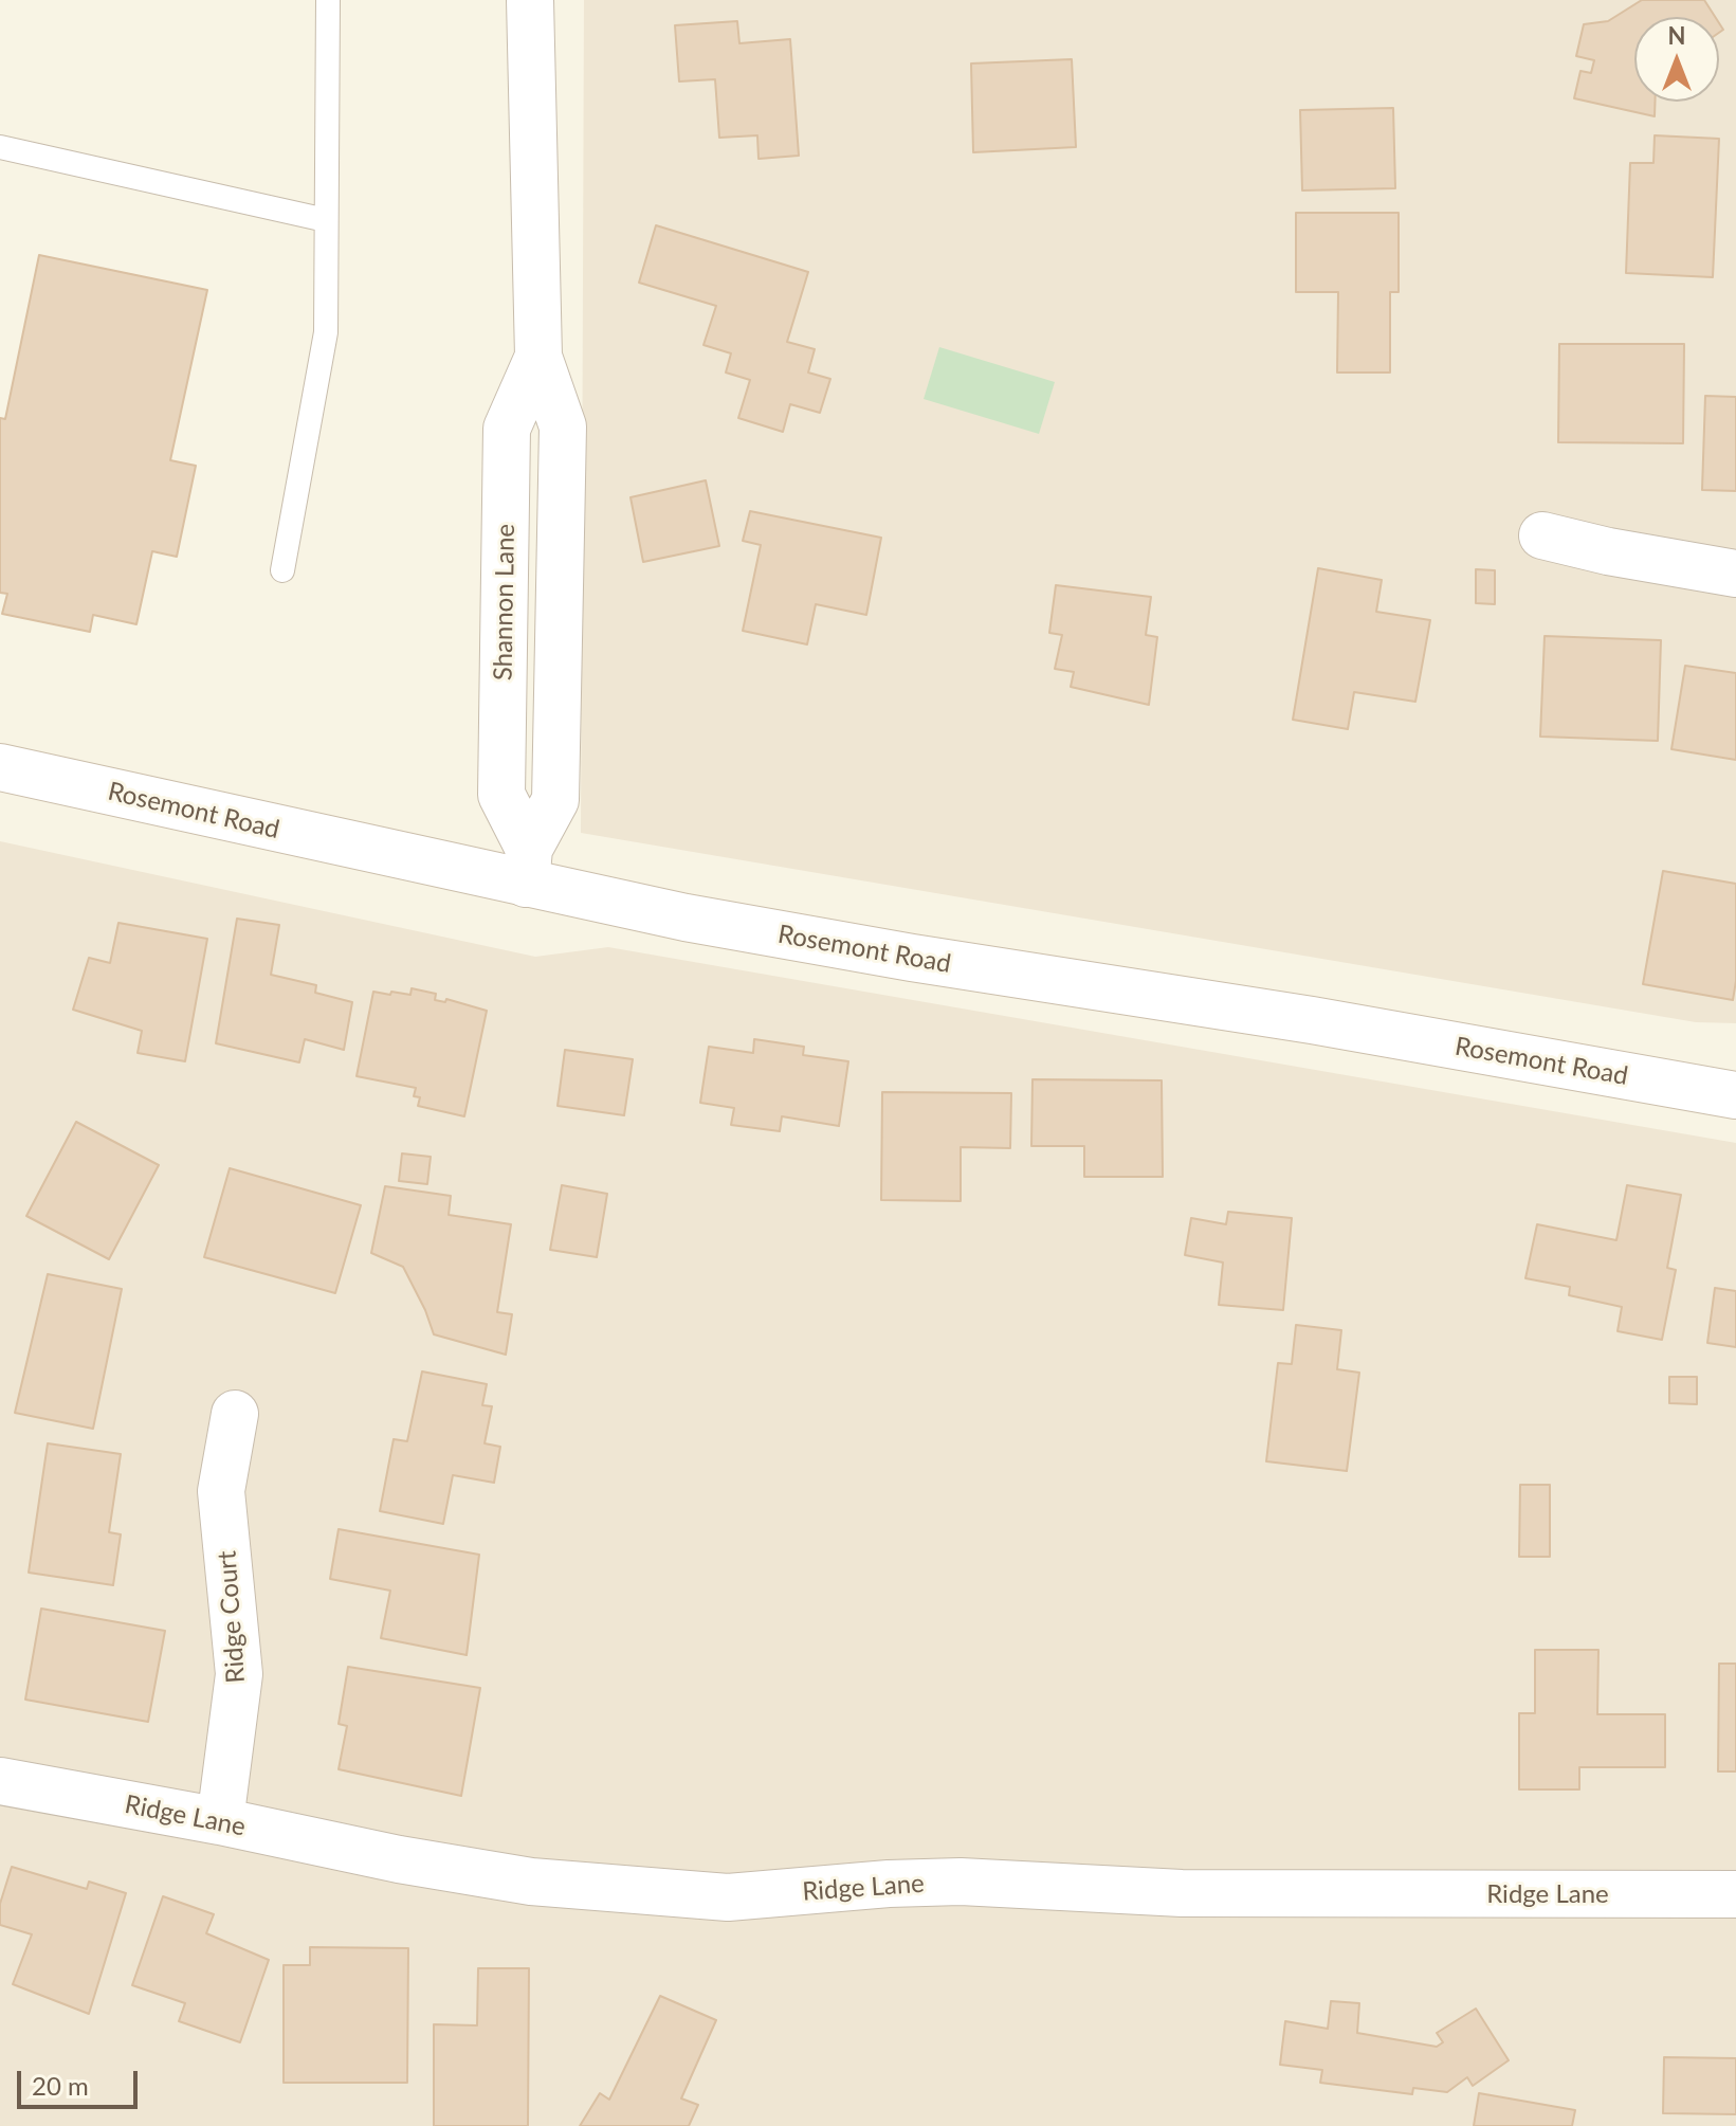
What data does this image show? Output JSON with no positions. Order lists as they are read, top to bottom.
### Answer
{
  "streets": {
    "street": ["Rosemont Road", "Ridge Court", "Ridge Lane"]
  },
  "crossings": [
    ["Ridge Court", "Ridge Lane"]
  ],
  "scale_bar": "20 m",
  "north": "top"
}
